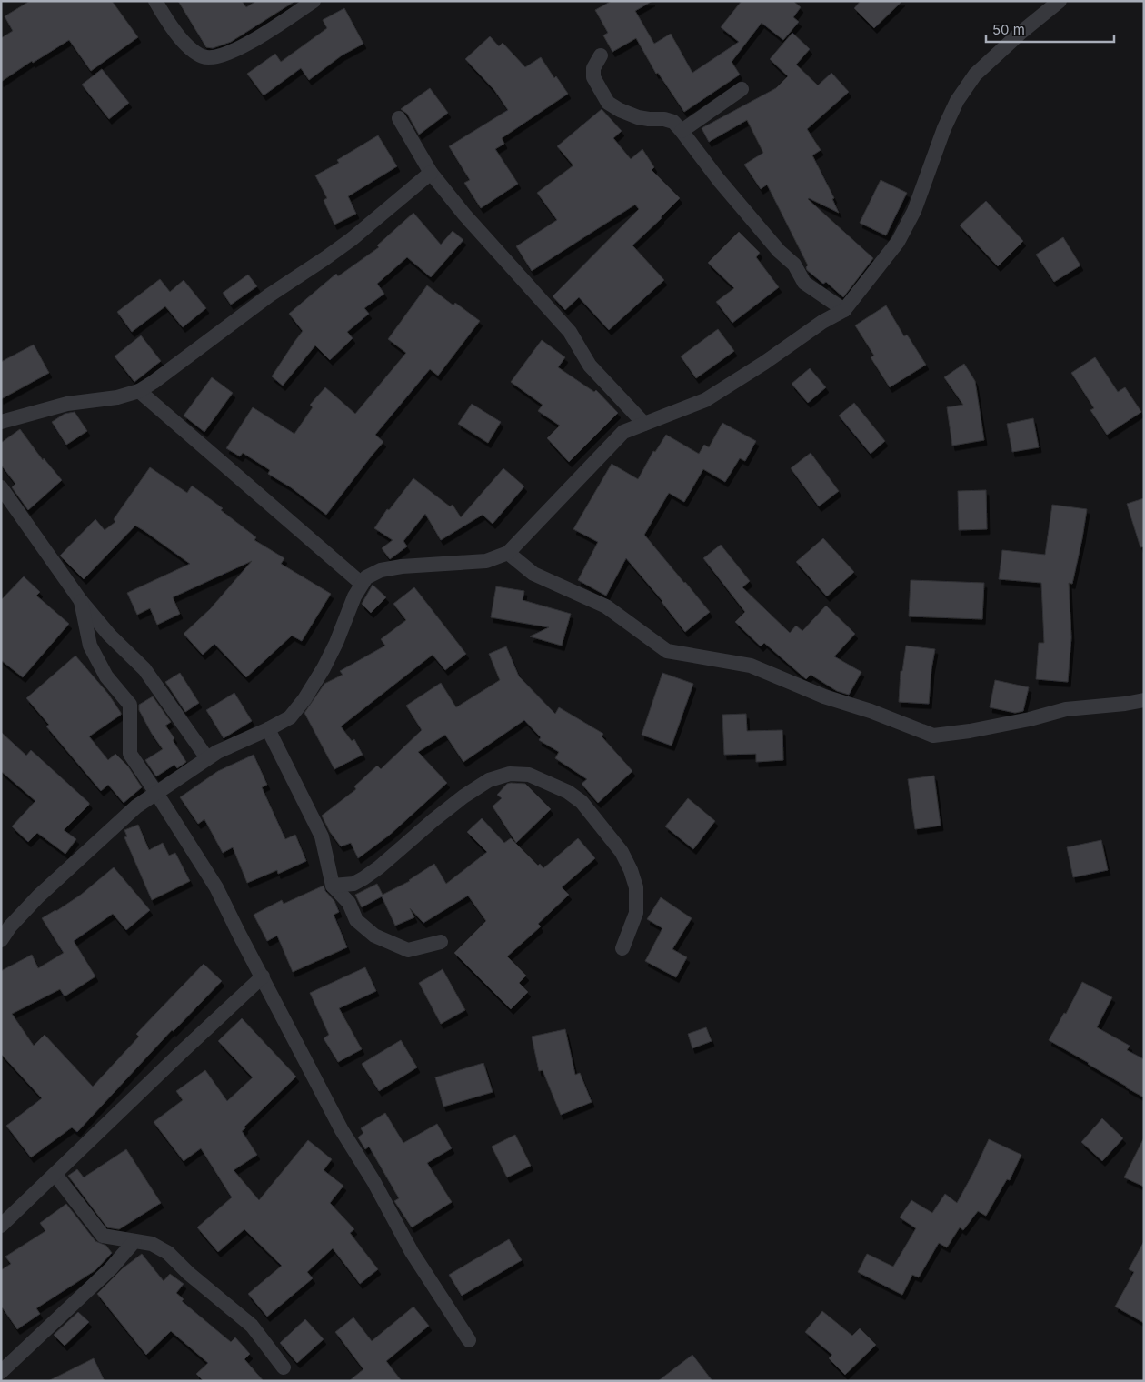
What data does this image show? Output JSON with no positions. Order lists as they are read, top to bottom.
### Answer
{
  "scale_bar": "50 m"
}
